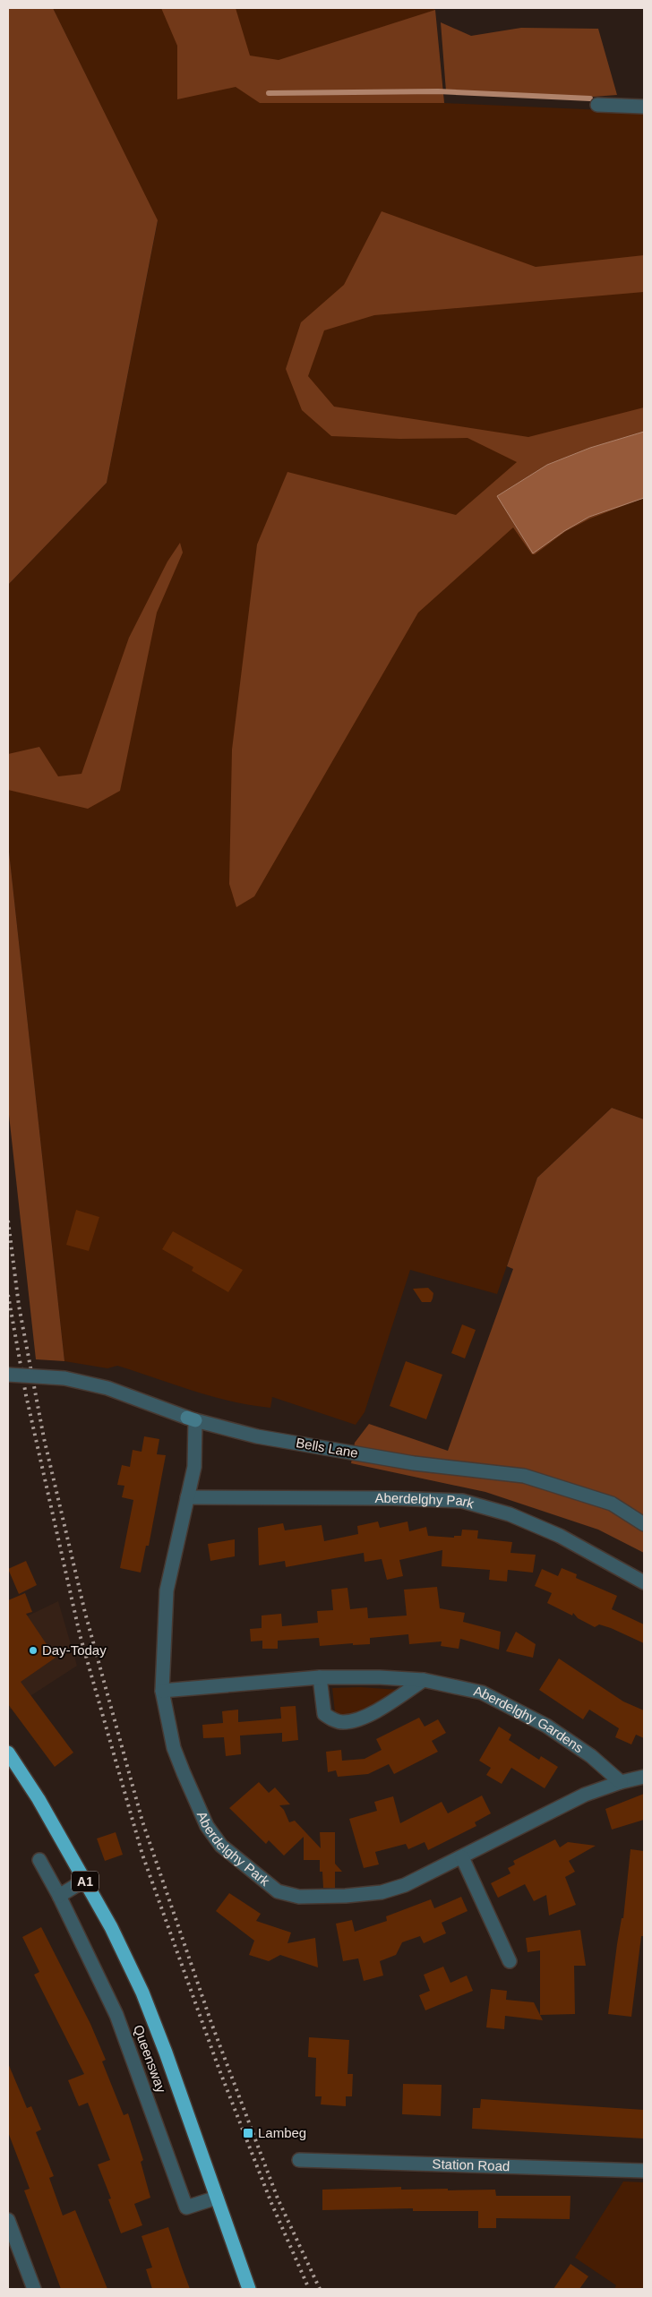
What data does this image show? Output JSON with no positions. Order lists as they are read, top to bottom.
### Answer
{
  "streets": {
    "highway": ["A1", "Queensway"],
    "street": [
      "Bells Lane",
      "Aberdelghy Park",
      "Aberdelghy Gardens",
      "Station Road"
    ]
  },
  "crossings": [
    ["Bells Lane", "Aberdelghy Park"],
    ["Aberdelghy Park", "Aberdelghy Gardens"]
  ],
  "places": {
    "other": ["Day-Today"],
    "transit": ["Lambeg"]
  }
}
